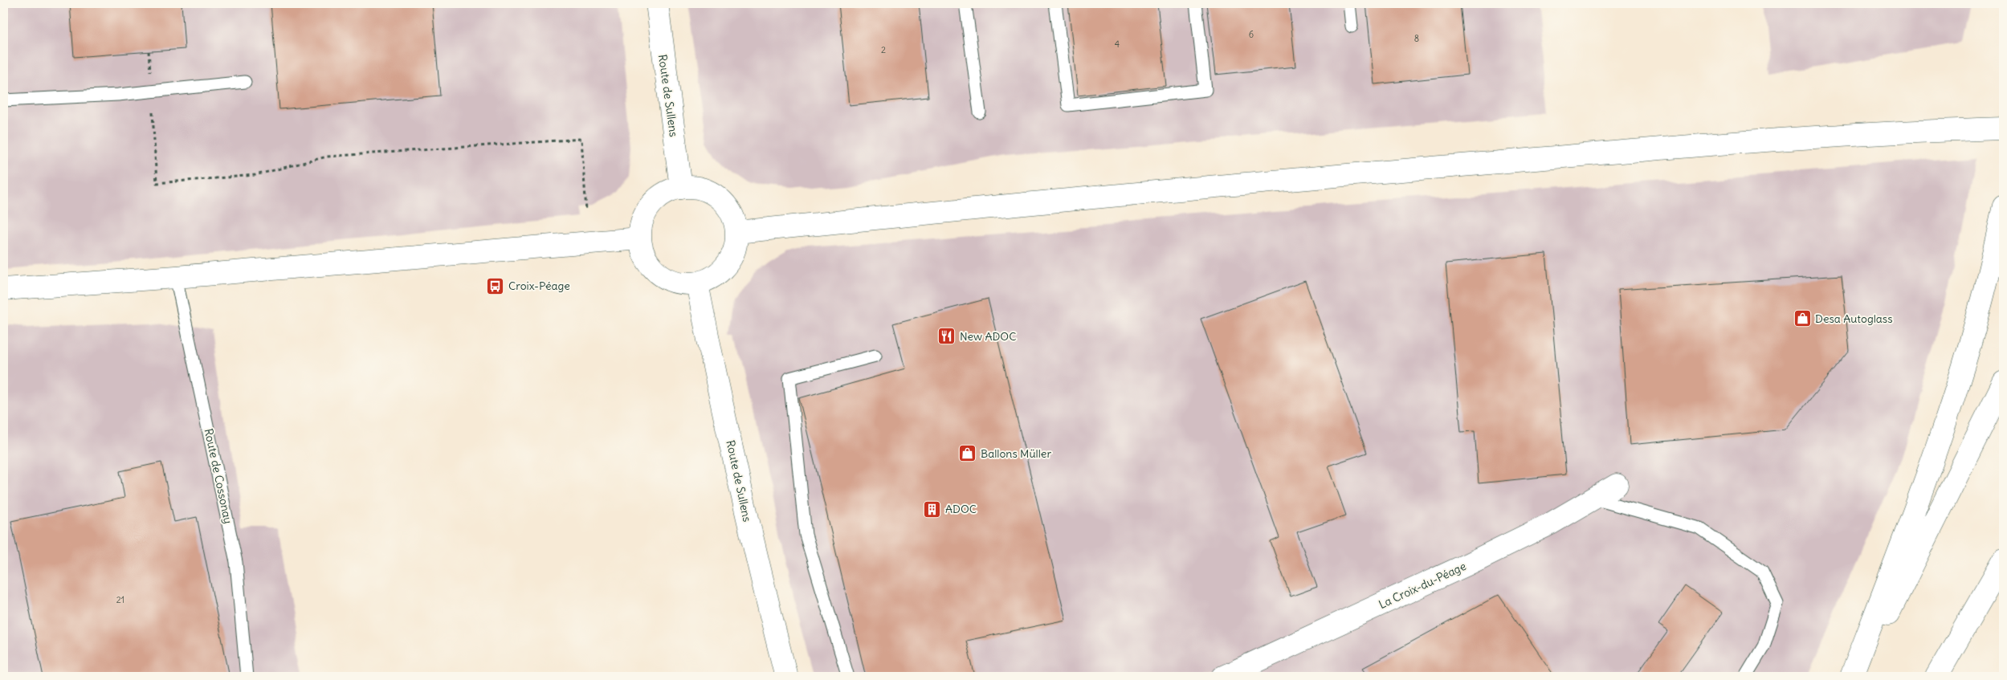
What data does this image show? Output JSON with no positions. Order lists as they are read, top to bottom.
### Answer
{
  "streets": {
    "main road": ["Route de Sullens", "La Croix-du-Péage"],
    "lane": ["Route de Cossonay"]
  },
  "places": {
    "bus stop": ["Croix-Péage"],
    "shop": ["Desa Autoglass", "Ballons Müller"],
    "restaurant": ["New ADOC"],
    "building": ["ADOC"]
  },
  "house_numbers": [
    "6",
    "8",
    "4",
    "2",
    "21"
  ]
}
